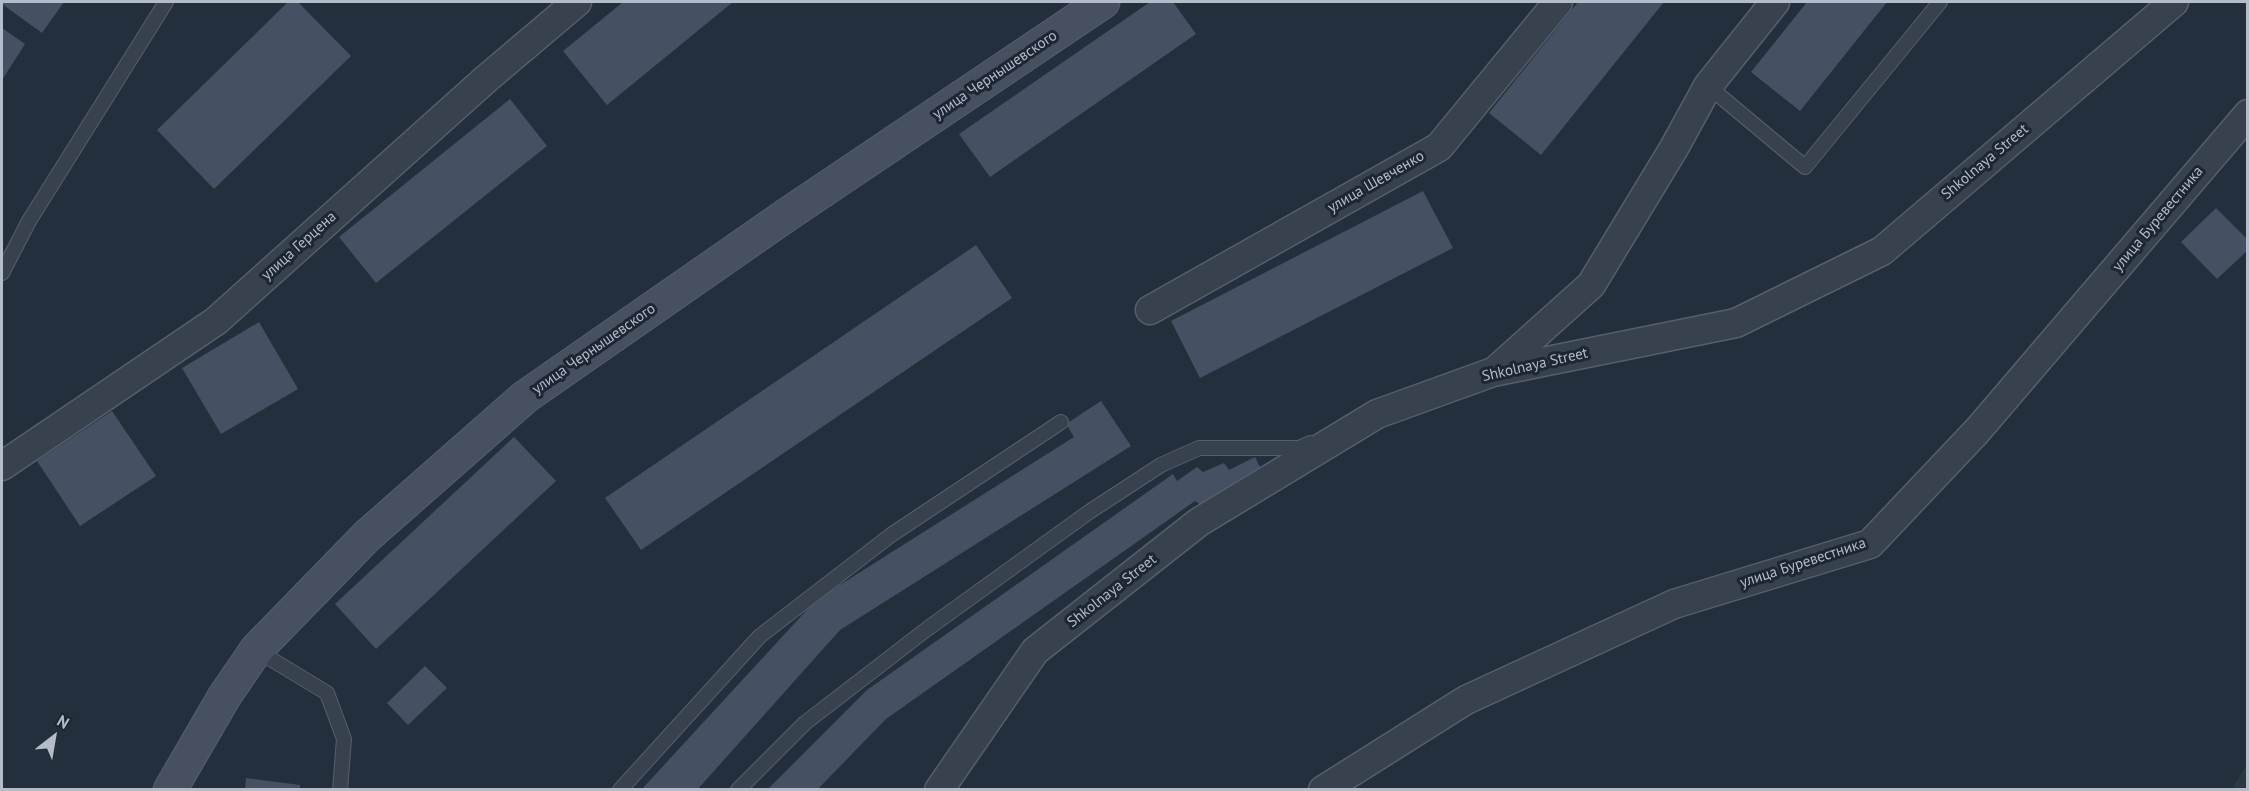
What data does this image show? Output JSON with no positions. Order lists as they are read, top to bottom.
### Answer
{
  "streets": {
    "main road": ["улица Чернышевского"],
    "street": [
      "Shkolnaya Street",
      "улица Шевченко",
      "улица Буревестника",
      "улица Герцена"
    ]
  },
  "north": "top right"
}
